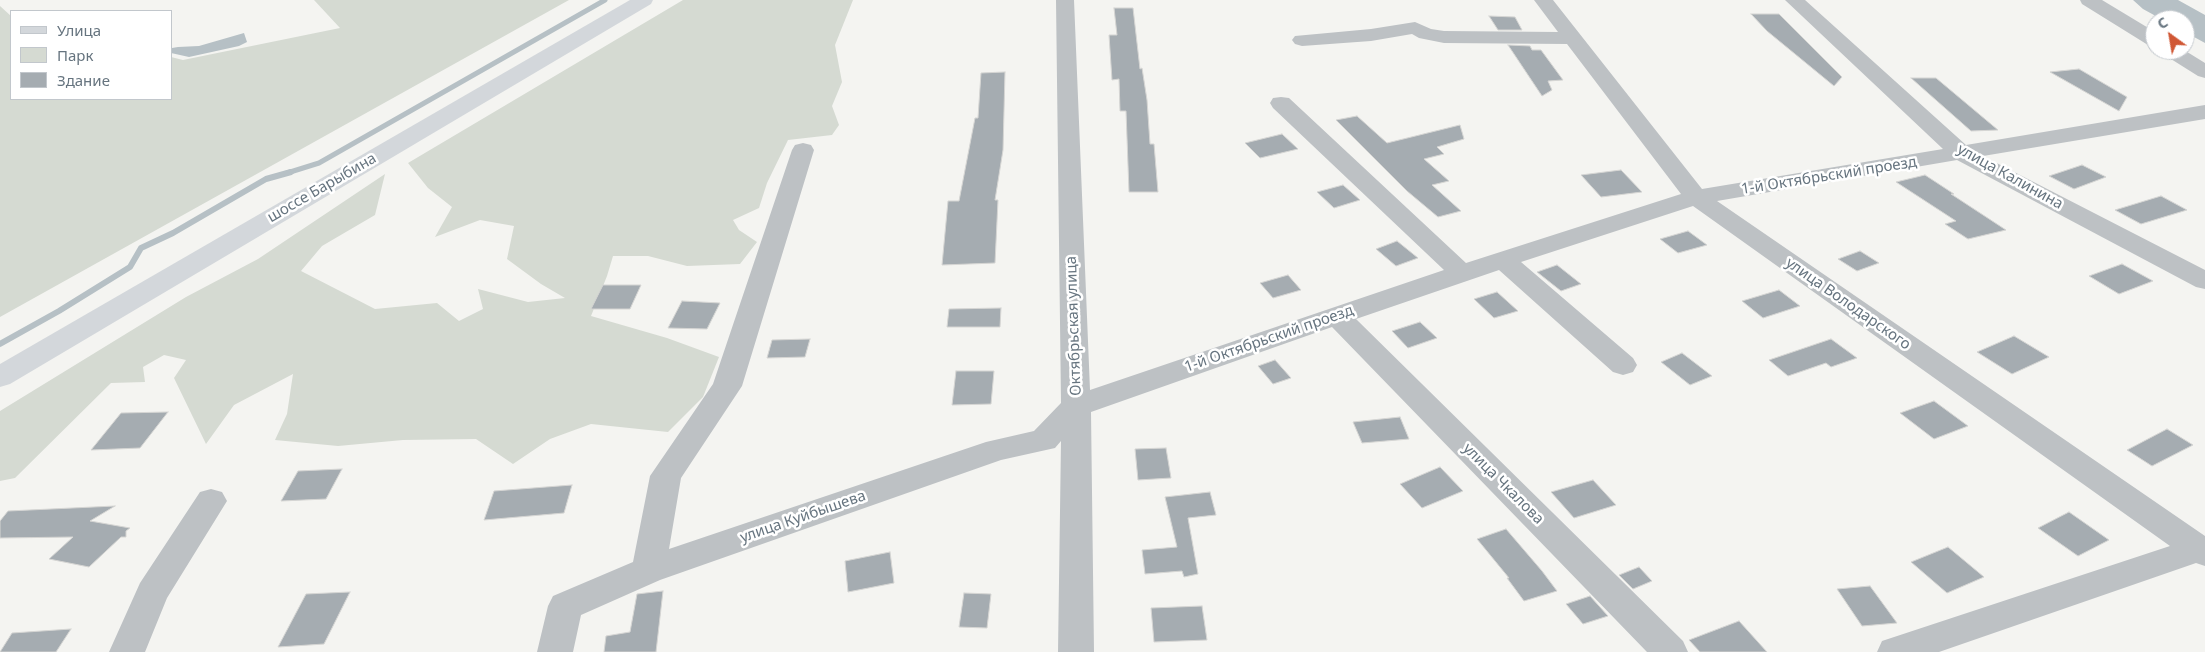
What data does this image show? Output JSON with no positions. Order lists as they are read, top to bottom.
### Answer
{
  "streets": {
    "main road": ["шоссе Барыбина"],
    "street": [
      "1-й Октябрьский проезд",
      "улица Калинина",
      "улица Володарского",
      "Октябрьская улица",
      "улица Чкалова",
      "улица Куйбышева"
    ]
  },
  "crossings": [
    ["1-й Октябрьский проезд", "улица Калинина"],
    ["1-й Октябрьский проезд", "улица Володарского"],
    ["1-й Октябрьский проезд", "Октябрьская улица"],
    ["1-й Октябрьский проезд", "улица Чкалова"],
    ["1-й Октябрьский проезд", "улица Куйбышева"],
    ["Октябрьская улица", "улица Куйбышева"]
  ],
  "legend": ["Улица", "Парк", "Здание"],
  "north": "top left"
}
